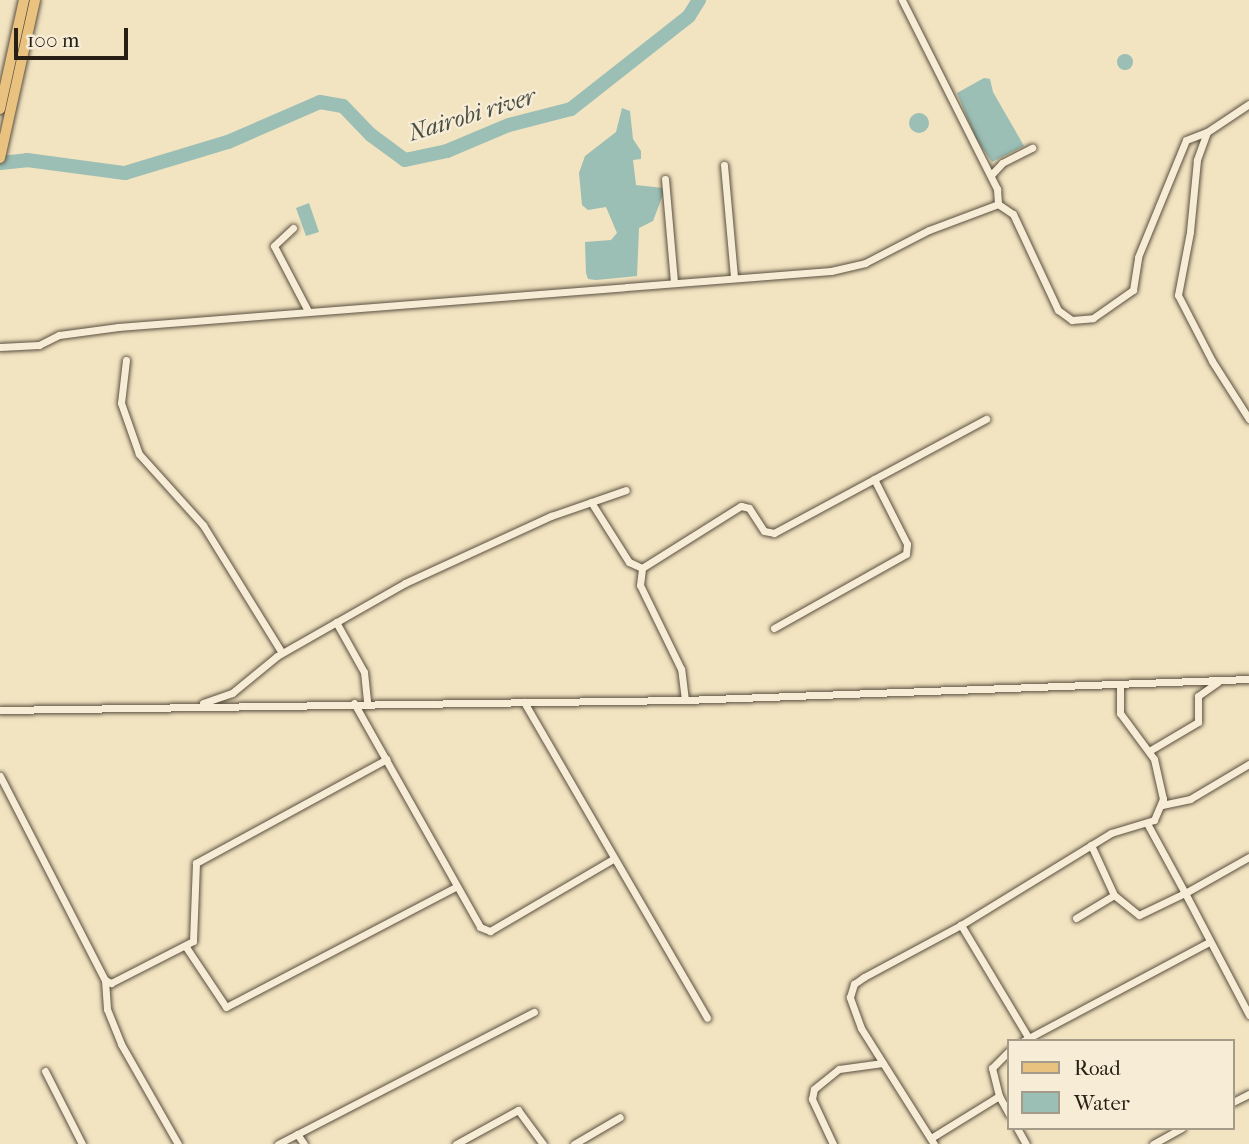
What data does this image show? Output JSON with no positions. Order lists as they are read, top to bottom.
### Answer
{
  "water": ["Nairobi river"],
  "legend": ["Road", "Water"],
  "scale_bar": "100 m"
}
